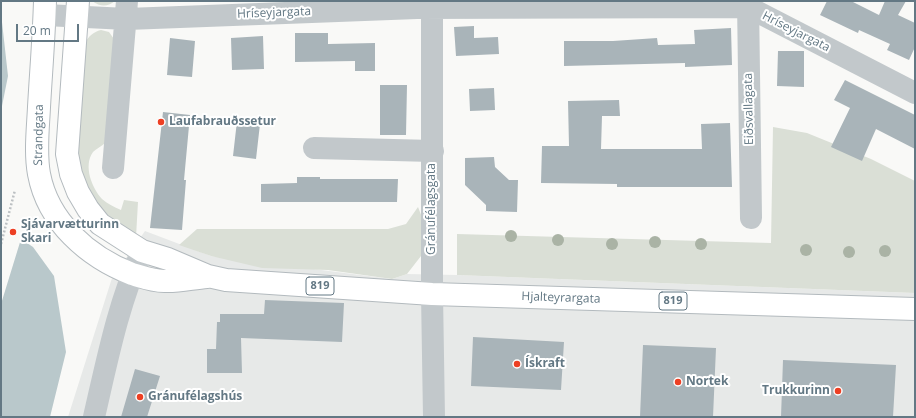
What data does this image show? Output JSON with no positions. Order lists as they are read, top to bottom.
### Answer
{
  "streets": {
    "main road": ["Strandgata", "819", "Hjalteyrargata"],
    "street": ["Hríseyjargata", "Eiðsvallagata", "Gránufélagsgata"]
  },
  "crossings": [
    ["Hríseyjargata", "Eiðsvallagata"],
    ["Hríseyjargata", "Strandgata"],
    ["Hríseyjargata", "Gránufélagsgata"],
    ["Strandgata", "Hjalteyrargata"],
    ["Gránufélagsgata", "Hjalteyrargata"]
  ],
  "places": [
    "Laufabrauðssetur",
    "Sjávarvætturinn Skari",
    "Ískraft",
    "Nortek",
    "Trukkurinn",
    "Gránufélagshús"
  ],
  "scale_bar": "20 m"
}
